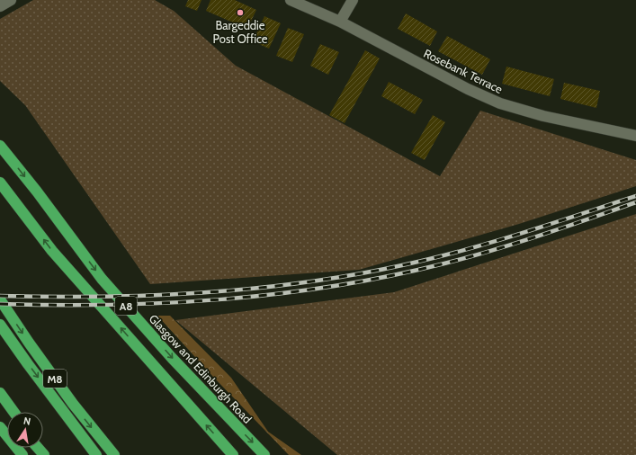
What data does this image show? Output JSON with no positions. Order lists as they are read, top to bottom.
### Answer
{
  "streets": {
    "highway": ["A8", "Glasgow and Edinburgh Road", "M8"],
    "street": ["Rosebank Terrace"]
  },
  "places": ["Bargeddie Post Office"],
  "north": "top"
}
